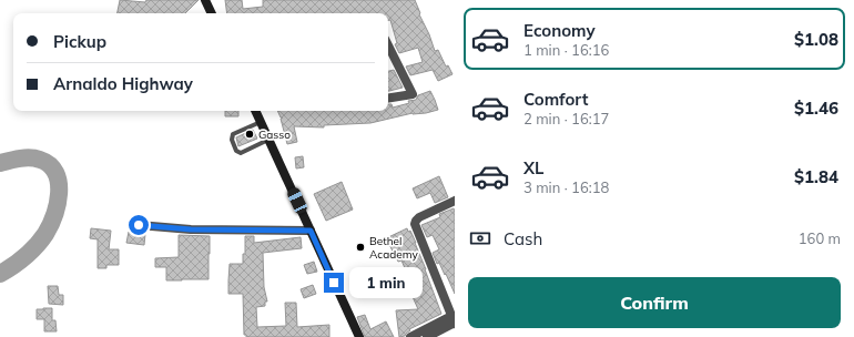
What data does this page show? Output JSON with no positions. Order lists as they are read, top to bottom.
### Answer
{
  "places": ["Gasso", "Bethel Academy"],
  "page": {
    "list": [
      {
        "name": "Economy",
        "note": "1 min · 16:16",
        "value": "$1.08"
      },
      {
        "name": "Comfort",
        "note": "2 min · 16:17",
        "value": "$1.46"
      },
      {
        "name": "XL",
        "note": "3 min · 16:18",
        "value": "$1.84"
      }
    ],
    "banner": ["Pickup", "Arnaldo Highway"],
    "pay": ["Cash", "160 m"],
    "bubble": "1 min",
    "buttons": "Confirm"
  }
}
